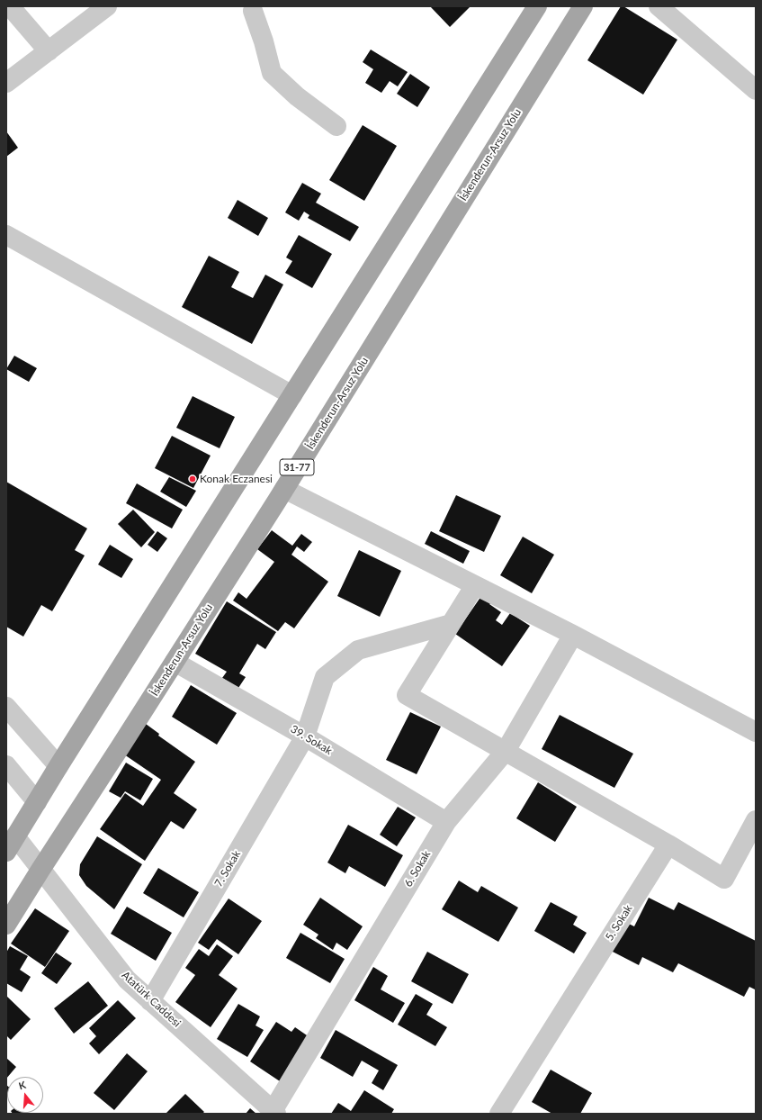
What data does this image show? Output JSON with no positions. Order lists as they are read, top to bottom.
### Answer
{
  "streets": {
    "main road": ["İskenderun-Arsuz Yolu", "31-77"],
    "street": [
      "39. Sokak",
      "7. Sokak",
      "6. Sokak",
      "5. Sokak",
      "Atatürk Caddesi"
    ]
  },
  "crossings": [
    ["İskenderun-Arsuz Yolu", "39. Sokak"],
    ["İskenderun-Arsuz Yolu", "Atatürk Caddesi"],
    ["39. Sokak", "7. Sokak"],
    ["39. Sokak", "6. Sokak"],
    ["7. Sokak", "Atatürk Caddesi"],
    ["6. Sokak", "Atatürk Caddesi"]
  ],
  "places": ["Konak Eczanesi"],
  "north": "top"
}
